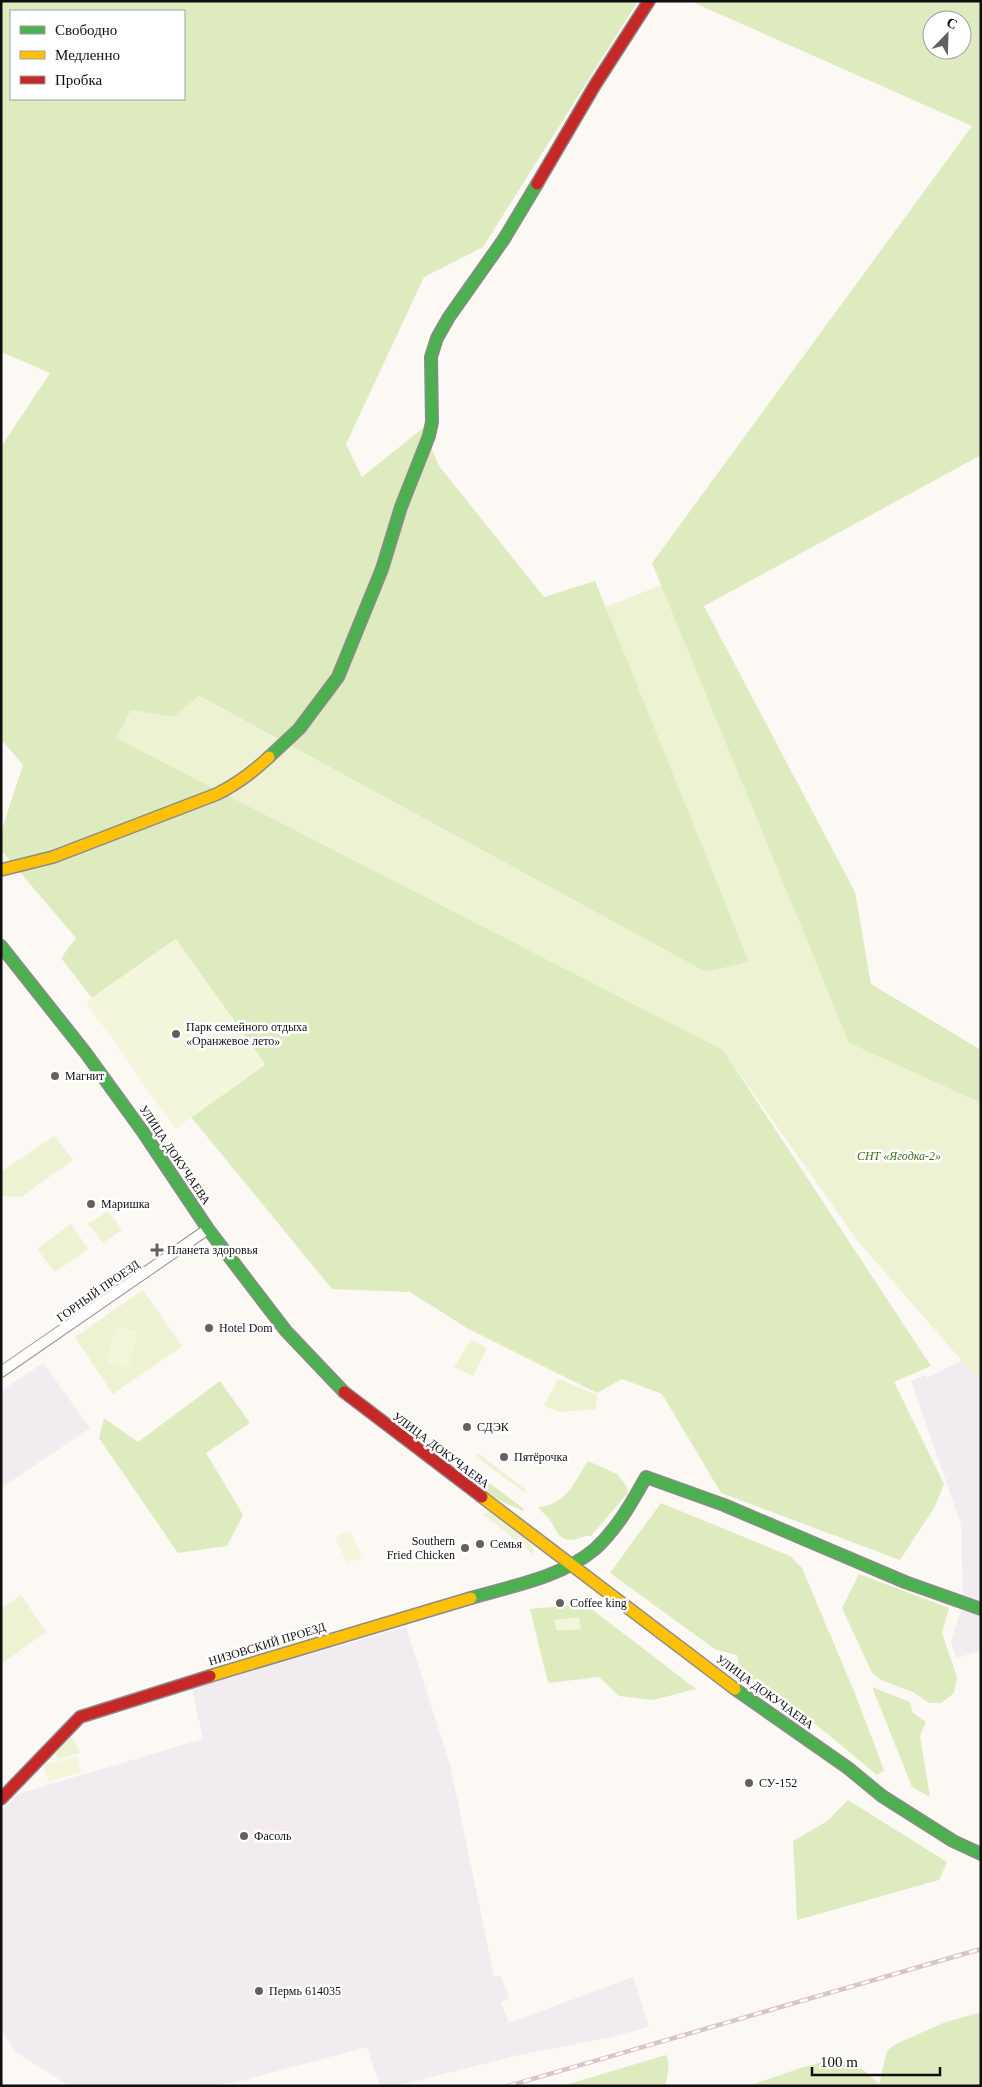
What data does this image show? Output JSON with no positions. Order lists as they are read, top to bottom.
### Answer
{
  "streets": {
    "street": ["УЛИЦА ДОКУЧАЕВА", "ГОРНЫЙ ПРОЕЗД", "НИЗОВСКИЙ ПРОЕЗД"]
  },
  "crossings": [
    ["УЛИЦА ДОКУЧАЕВА", "ГОРНЫЙ ПРОЕЗД"],
    ["УЛИЦА ДОКУЧАЕВА", "НИЗОВСКИЙ ПРОЕЗД"]
  ],
  "parks": ["СНТ «Ягодка-2»"],
  "places": {
    "other": [
      "Парк семейного отдыха «Оранжевое лето»",
      "Магнит",
      "Маришка",
      "Hotel Dom",
      "СДЭК",
      "Пятёрочка",
      "Семья",
      "Southern Fried Chicken",
      "Coffee king",
      "СУ-152",
      "Фасоль",
      "Пермь 614035"
    ],
    "health": ["Планета здоровья"]
  },
  "legend": ["Свободно", "Медленно", "Пробка"],
  "scale_bar": "100 m",
  "north": "top right"
}
